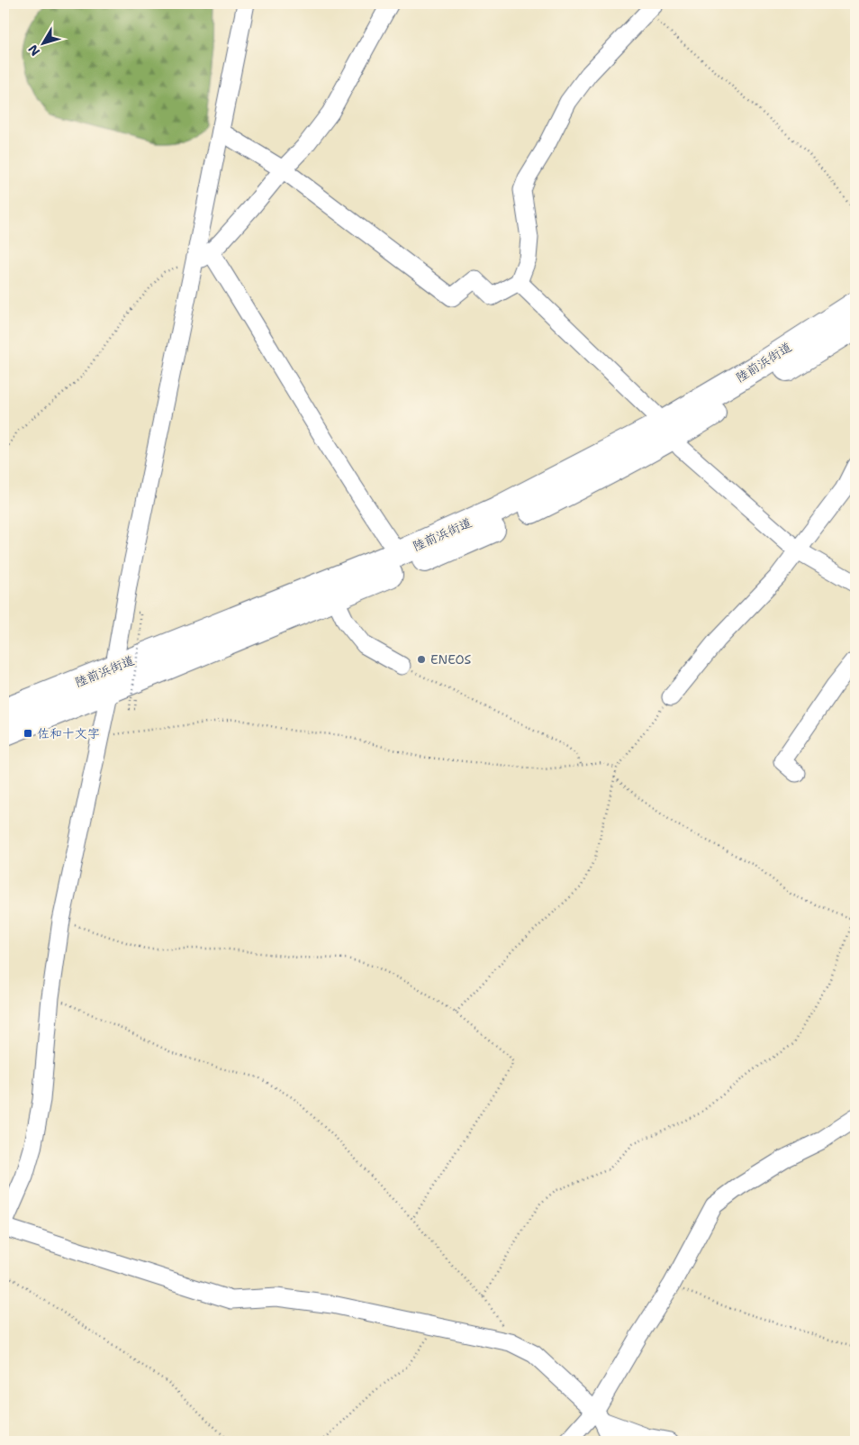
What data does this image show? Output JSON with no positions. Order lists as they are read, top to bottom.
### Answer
{
  "streets": {
    "highway": ["陸前浜街道"]
  },
  "places": {
    "other": ["ENEOS"],
    "transit": ["佐和十文字"]
  },
  "north": "bottom left"
}
